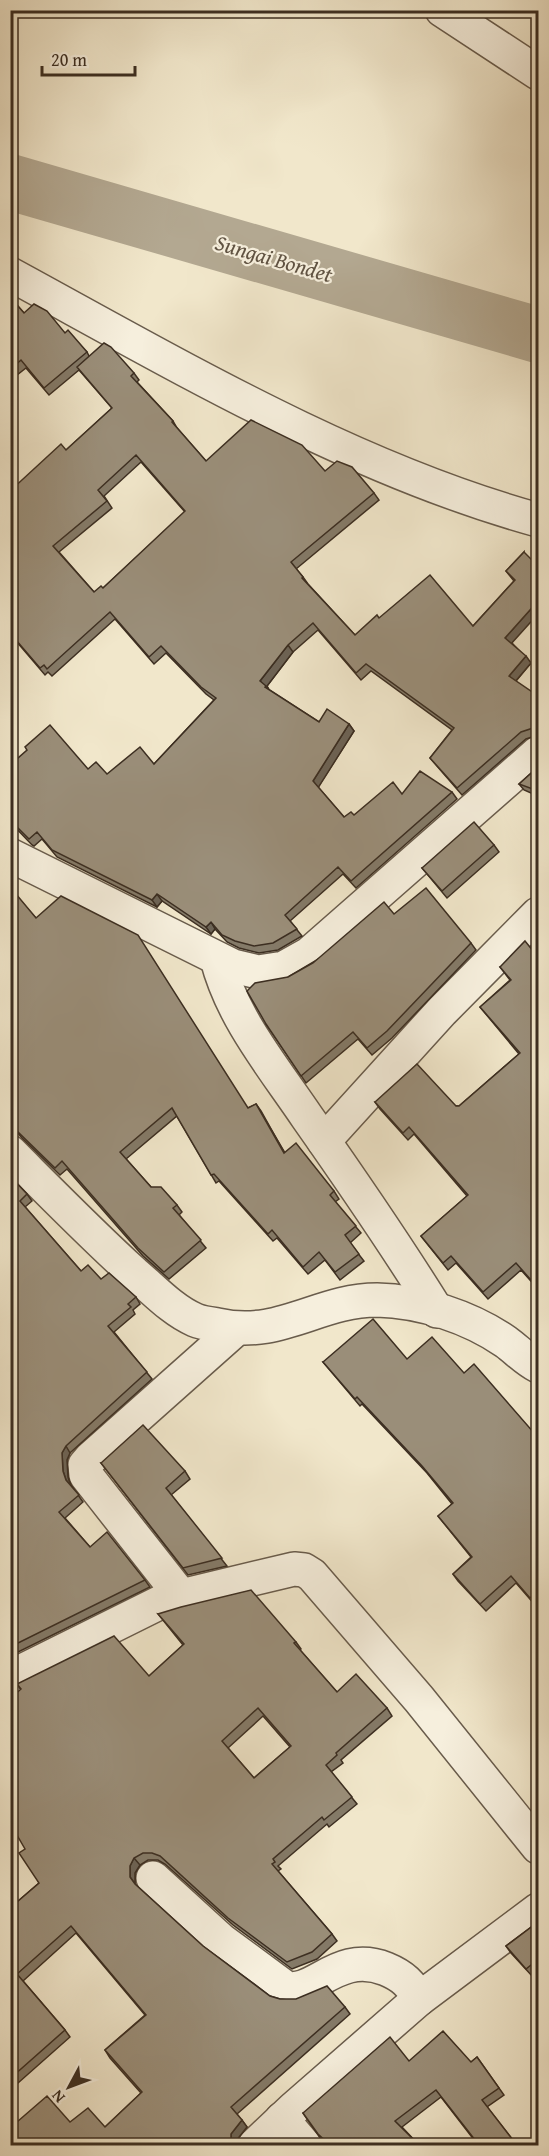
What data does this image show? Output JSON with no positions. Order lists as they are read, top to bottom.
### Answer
{
  "water": ["Sungai Bondet"],
  "scale_bar": "20 m",
  "north": "bottom left"
}
